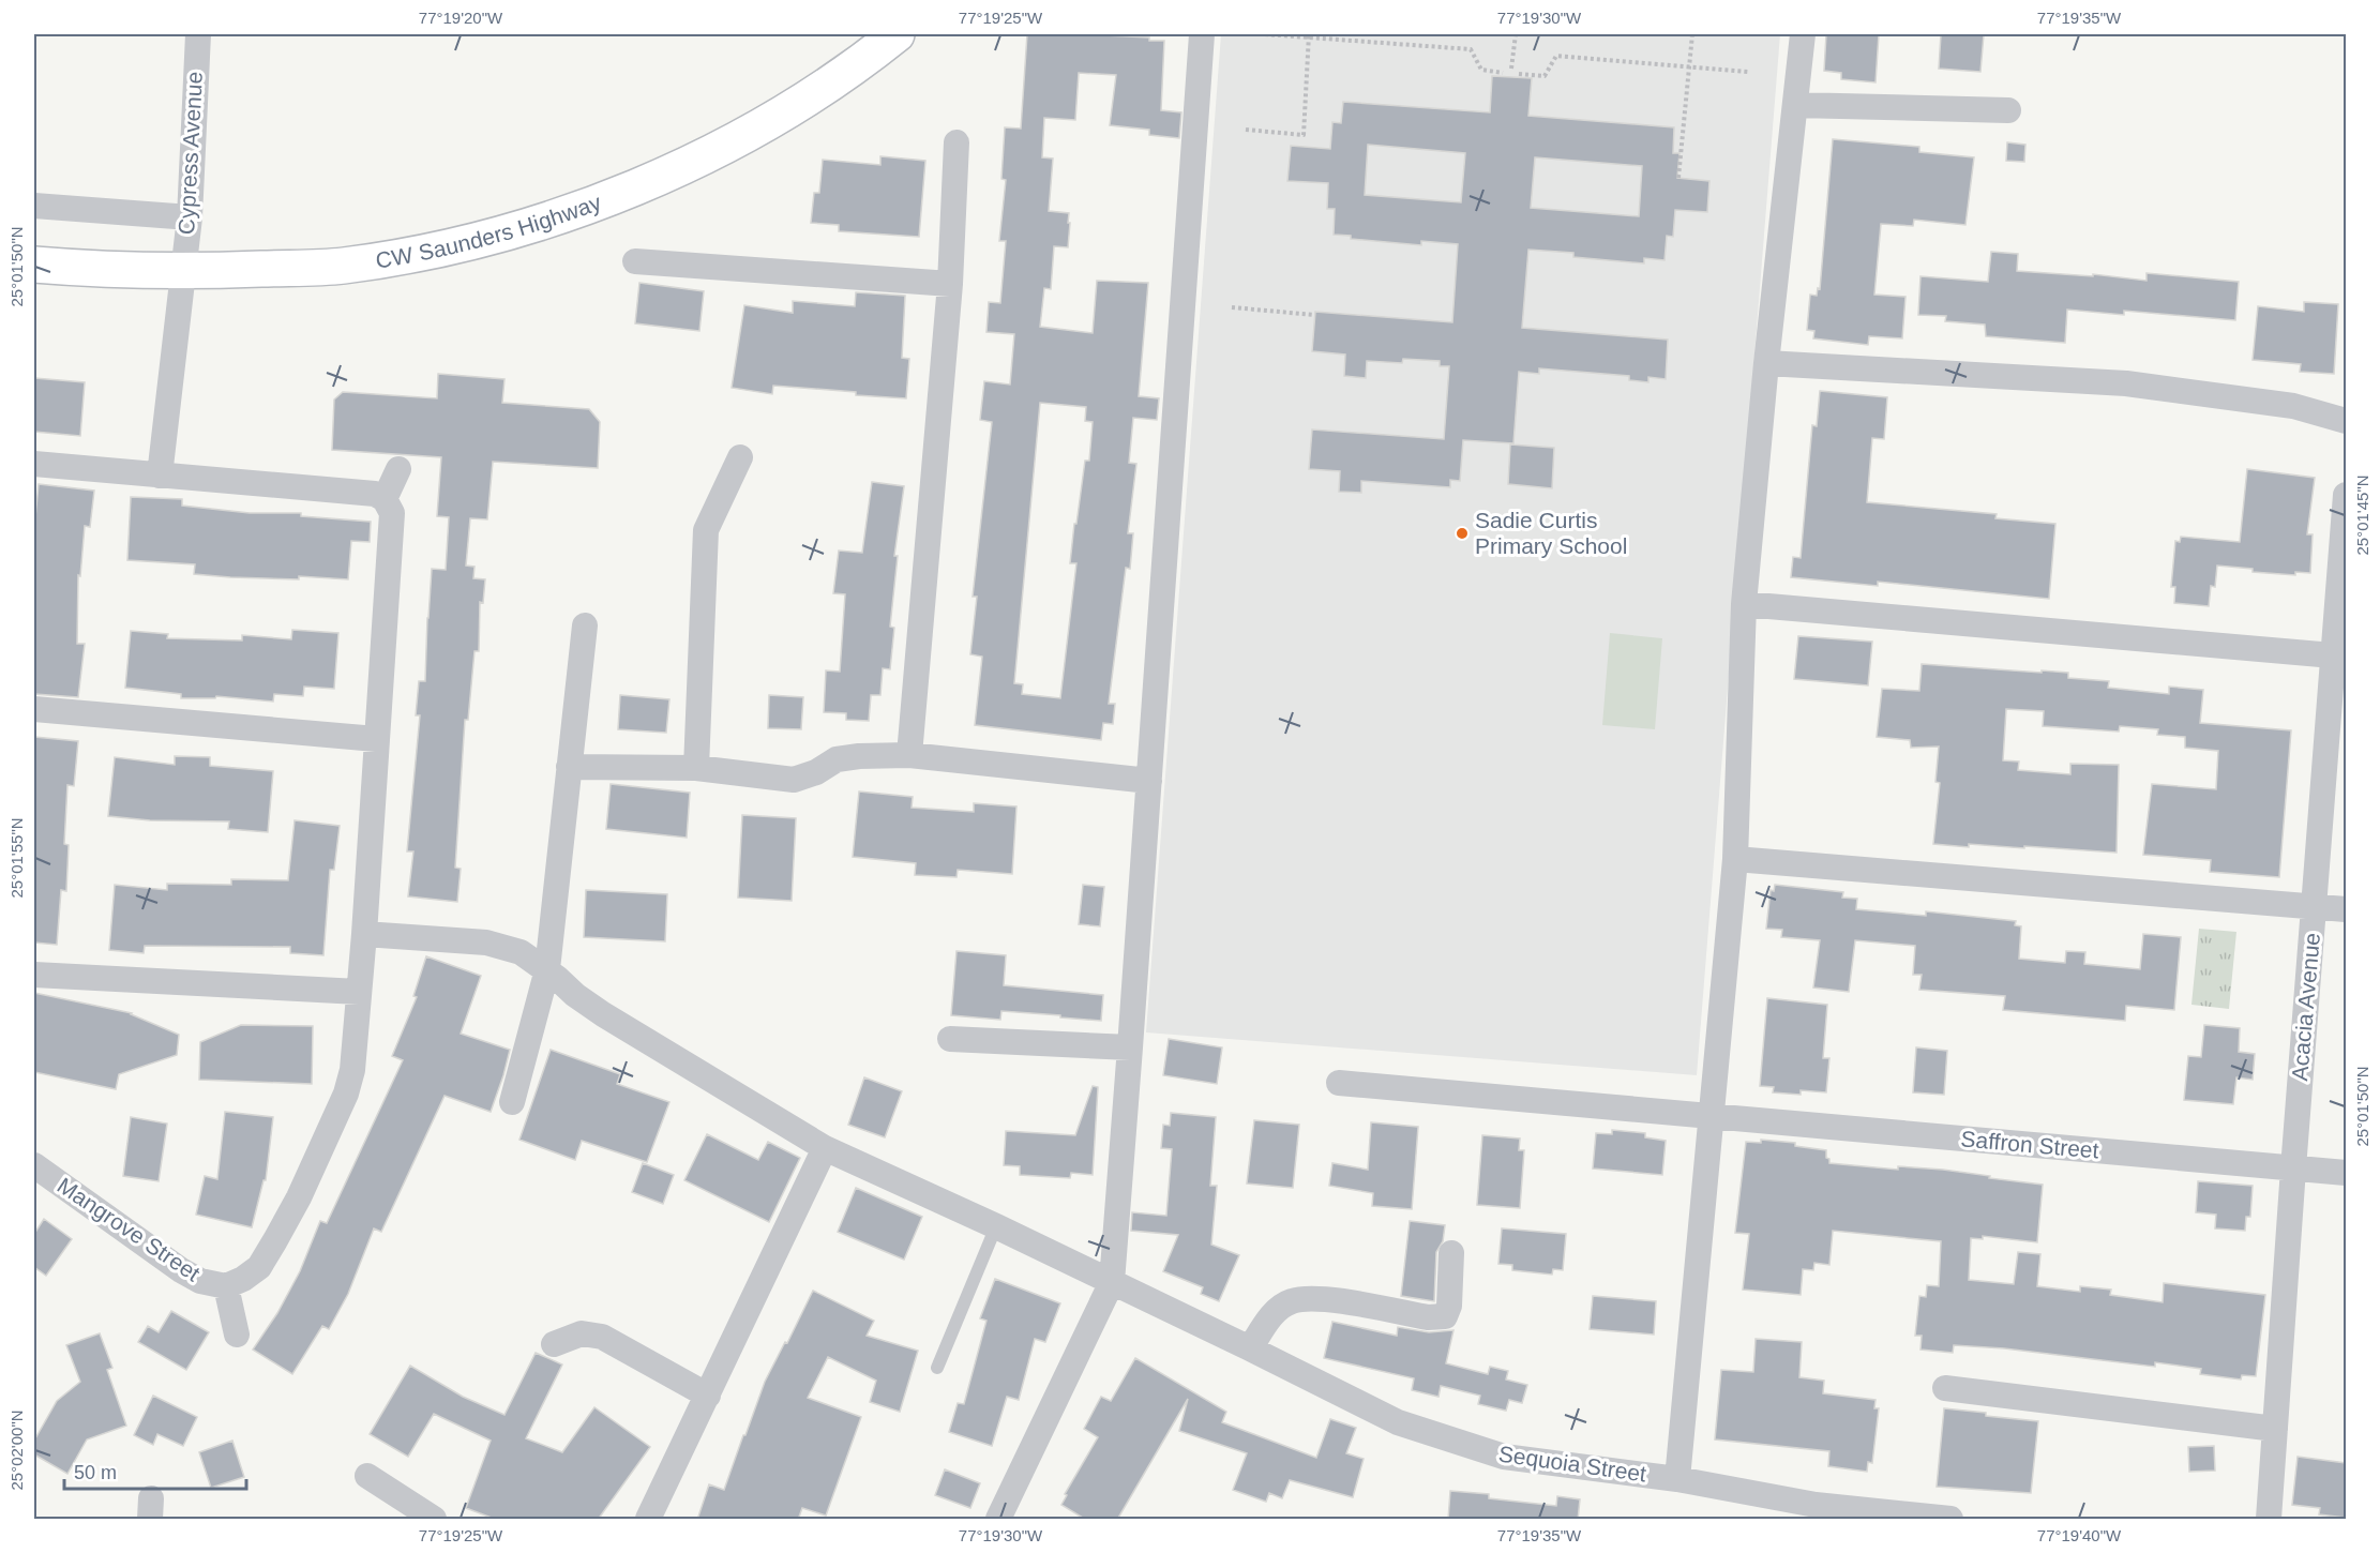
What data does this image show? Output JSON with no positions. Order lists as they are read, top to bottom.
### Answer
{
  "streets": {
    "main road": ["CW Saunders Highway"],
    "street": [
      "Cypress Avenue",
      "Acacia Avenue",
      "Saffron Street",
      "Mangrove Street",
      "Sequoia Street"
    ]
  },
  "crossings": [
    ["Cypress Avenue", "CW Saunders Highway"],
    ["Acacia Avenue", "Saffron Street"]
  ],
  "places": ["Sadie Curtis Primary School"],
  "scale_bar": "50 m",
  "coordinates": [
    "77°19'20\"W",
    "77°19'25\"W",
    "77°19'30\"W",
    "77°19'35\"W",
    "25°01'50\"N",
    "25°01'45\"N",
    "25°01'55\"N",
    "25°02'00\"N",
    "77°19'40\"W"
  ]
}
